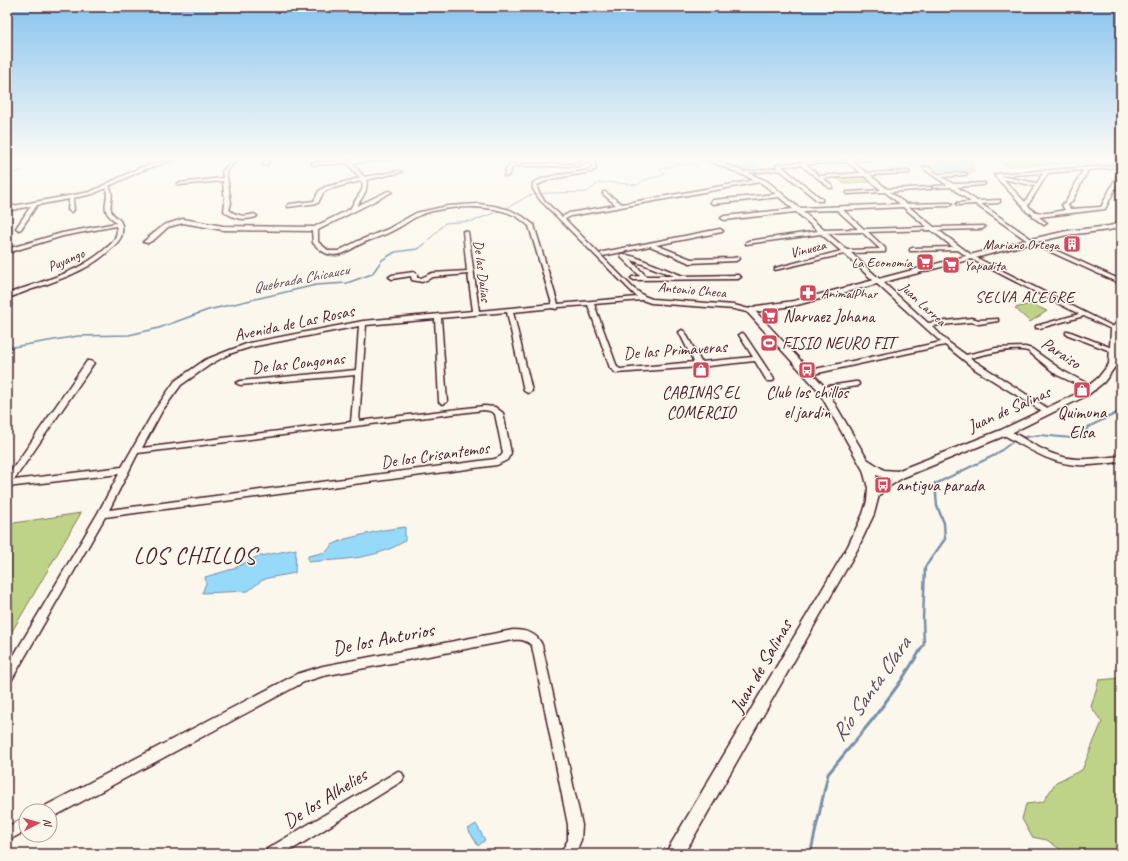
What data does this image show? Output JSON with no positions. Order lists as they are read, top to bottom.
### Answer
{
  "streets": {
    "street": [
      "Vinueza",
      "Puyango",
      "De las Dalias",
      "Antonio Checa",
      "Juan Larrea",
      "Avenida de Las Rosas",
      "De las Primaveras",
      "Paraiso",
      "De las Congonas",
      "Juan de Salinas",
      "De los Crisantemos",
      "De los Anturios",
      "De los Alhelies"
    ]
  },
  "crossings": [
    ["Vinueza", "Juan Larrea"],
    ["De las Dalias", "Avenida de Las Rosas"],
    ["Antonio Checa", "Avenida de Las Rosas"],
    ["Juan Larrea", "Paraiso"],
    ["Juan Larrea", "Juan de Salinas"],
    ["Avenida de Las Rosas", "De las Primaveras"],
    ["Avenida de Las Rosas", "De los Crisantemos"],
    ["Paraiso", "Juan de Salinas"]
  ],
  "districts": ["SELVA ALEGRE", "LOS CHILLOS"],
  "water": ["Quebrada Chicaucu", "Río Santa Clara"],
  "places": {
    "building": ["Mariano Ortega"],
    "supermarket": ["La Economía", "Yapadita", "Narvaez Johana"],
    "pharmacy": ["AnimalPhar"],
    "sports": ["FISIO NEURO FIT"],
    "shop": ["CABINAS EL COMERCIO", "Quimuna Elsa"],
    "bus stop": ["Club los chillos el jardin", "antigua parada"]
  },
  "north": "right"
}
